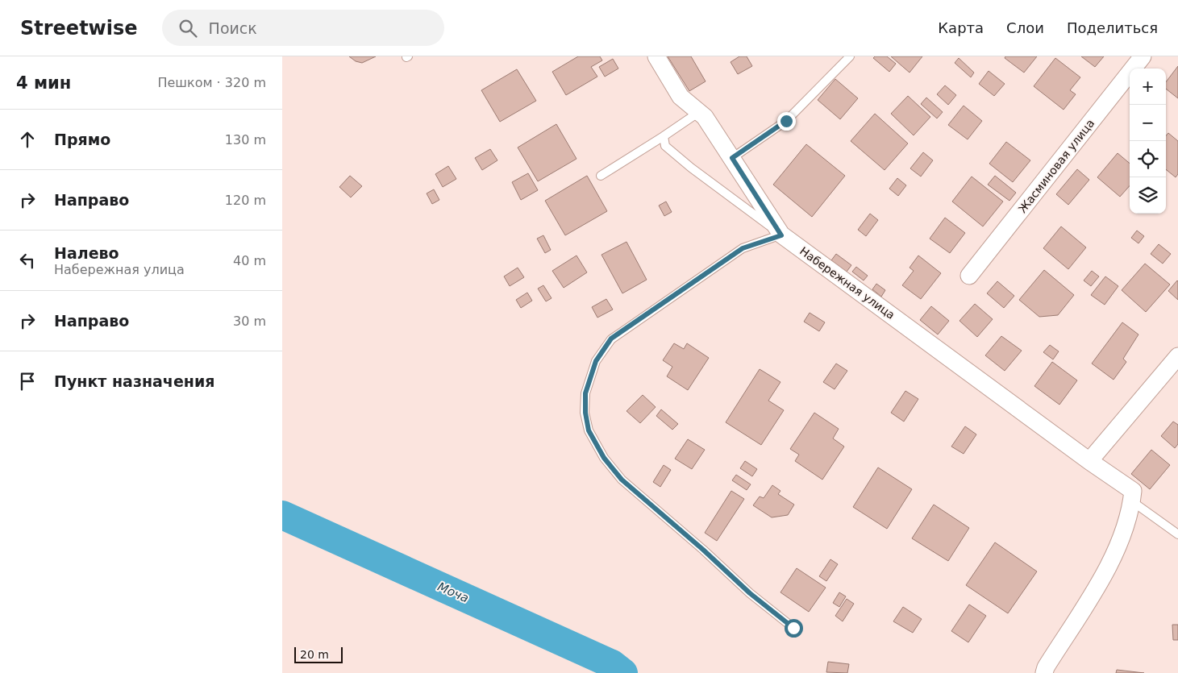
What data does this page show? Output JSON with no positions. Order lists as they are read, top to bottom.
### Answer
{
  "streets": {
    "street": ["Жасминовая улица", "Набережная улица"]
  },
  "water": ["Моча"],
  "scale_bar": "20 m",
  "page": {
    "header": "Streetwise",
    "search": "Поиск",
    "nav": ["Карта", "Слои", "Поделиться"],
    "heading": ["4 мин", "Пешком · 320 m"],
    "map_buttons": ["+", "−"],
    "list": [
      ["Прямо", "130 m"],
      ["Направо", "120 m"],
      ["Налево", "Набережная улица", "40 m"],
      ["Направо", "30 m"],
      "Пункт назначения"
    ],
    "scale": "20 m"
  }
}
